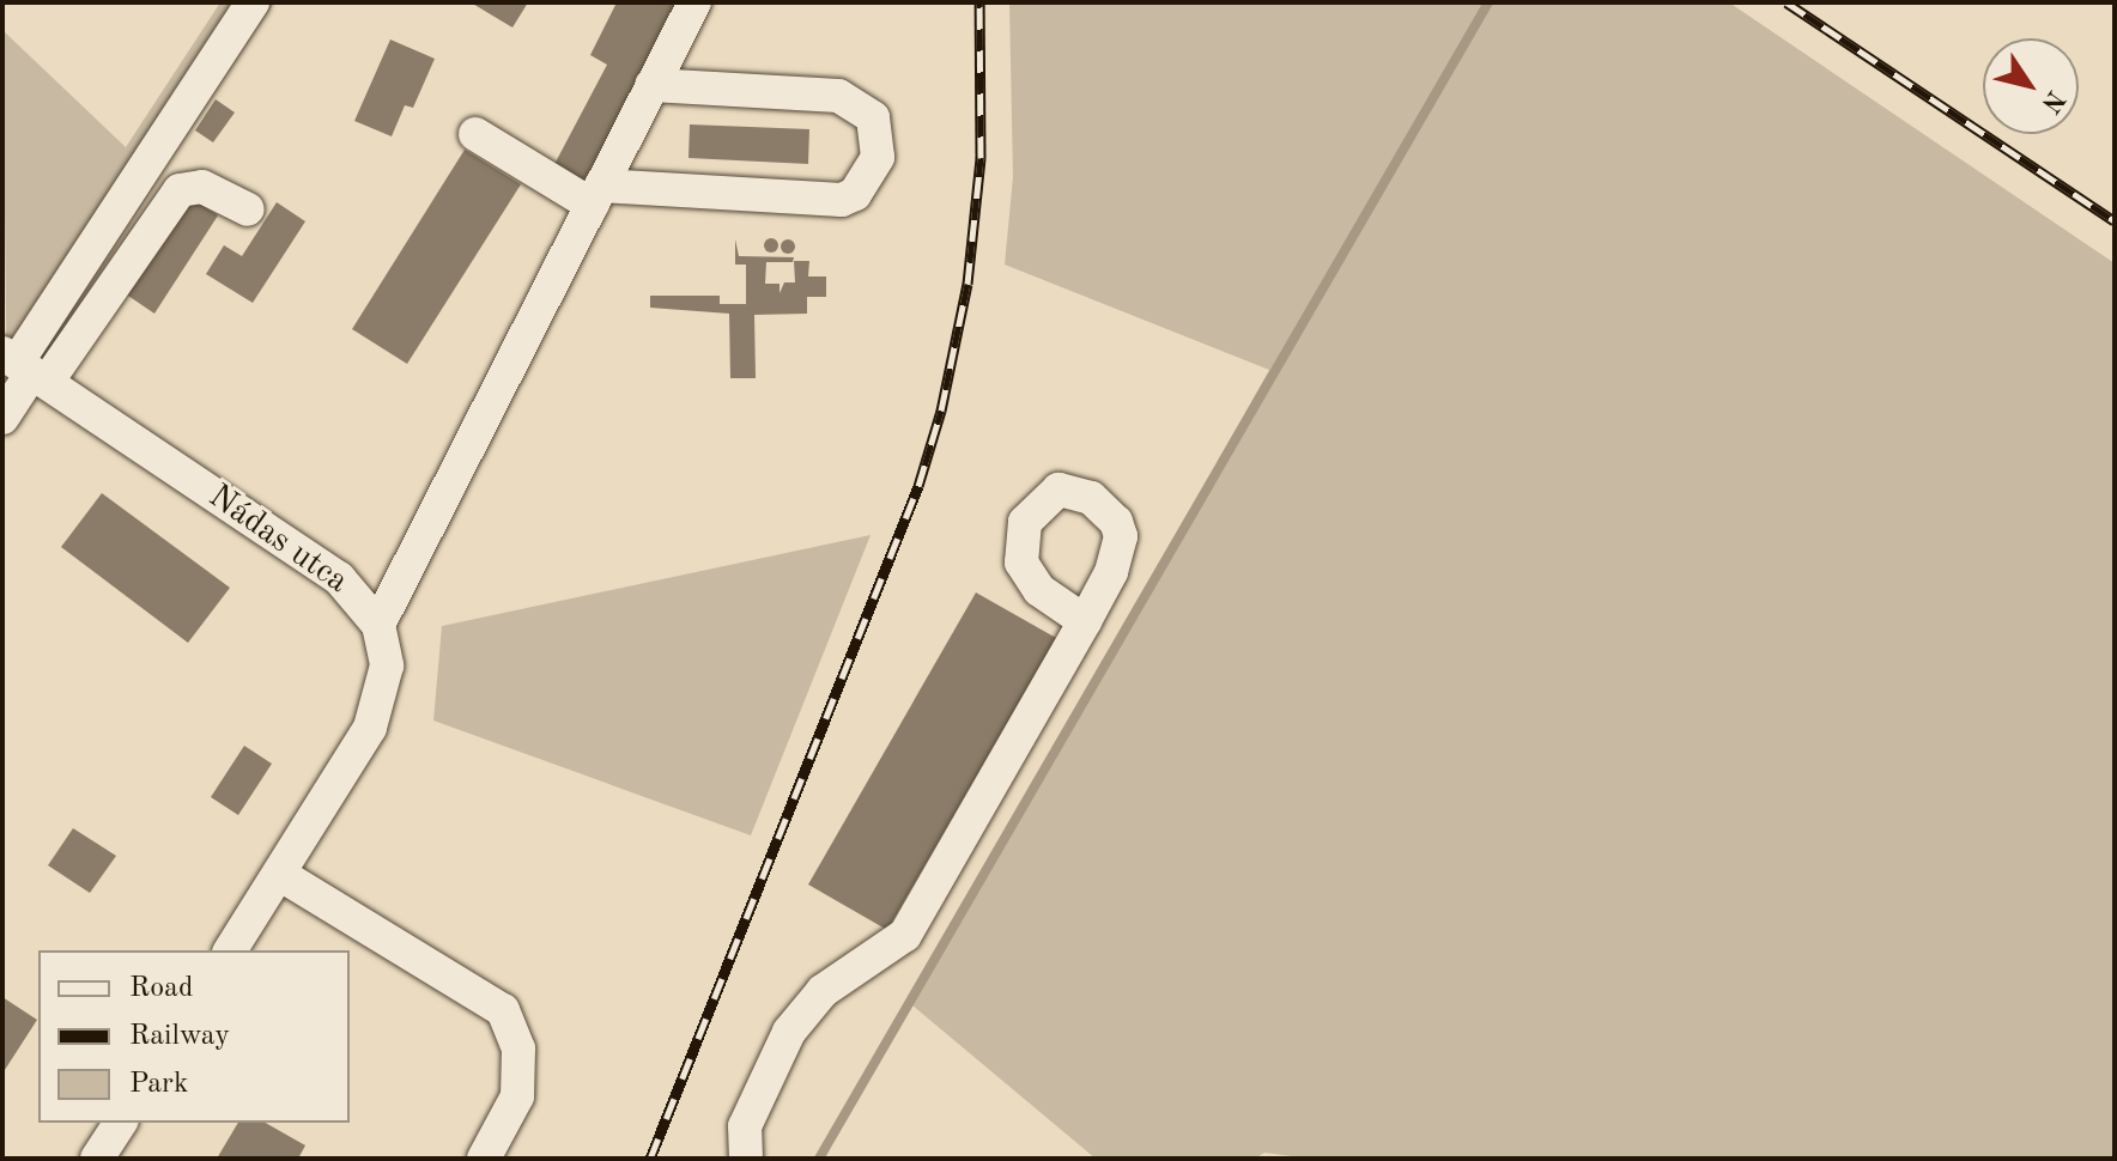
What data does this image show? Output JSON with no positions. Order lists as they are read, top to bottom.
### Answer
{
  "streets": {
    "street": ["Nádas utca"]
  },
  "legend": ["Road", "Railway", "Park"],
  "north": "bottom right"
}
